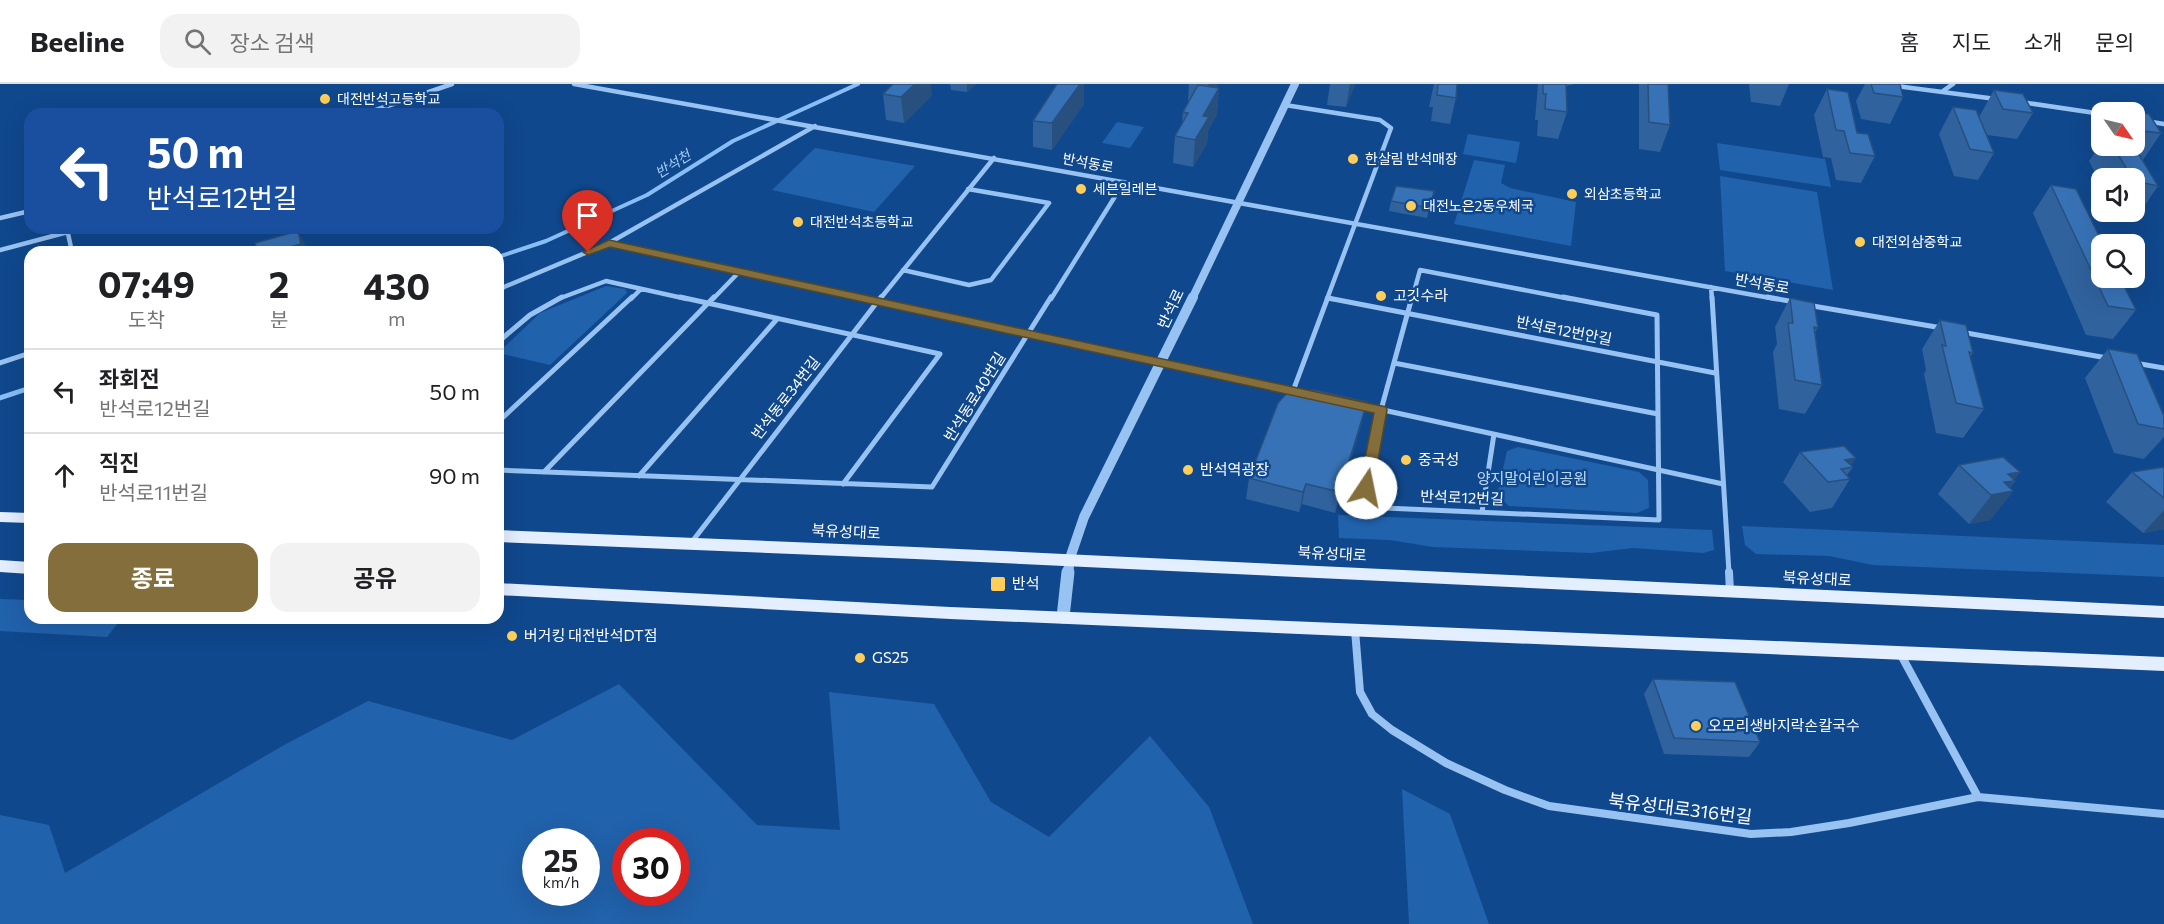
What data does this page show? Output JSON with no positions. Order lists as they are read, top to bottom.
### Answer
{
  "streets": {
    "main road": ["북유성대로"],
    "street": [
      "반석동로",
      "반석로",
      "반석로12번안길",
      "반석동로40번길",
      "반석동로34번길",
      "반석로12번길",
      "북유성대로316번길"
    ]
  },
  "crossings": [
    ["반석동로", "반석로"],
    ["반석동로", "반석동로40번길"],
    ["반석동로", "반석동로34번길"],
    ["반석로", "북유성대로"],
    ["반석동로40번길", "반석동로34번길"],
    ["반석동로34번길", "북유성대로"]
  ],
  "water": ["반석천"],
  "parks": ["양지말어린이공원"],
  "places": {
    "other": [
      "대전반석고등학교",
      "한살림 반석매장",
      "세븐일레븐",
      "외삼초등학교",
      "대전노은2동우체국",
      "대전반석초등학교",
      "대전외삼중학교",
      "고깃수라",
      "중국성",
      "반석역광장",
      "버거킹 대전반석DT점",
      "GS25",
      "오모리생바지락손칼국수"
    ],
    "transit": ["반석"]
  },
  "north": "bottom right",
  "page": {
    "header": "Beeline",
    "search": "장소 검색",
    "nav": [
      "홈",
      "지도",
      "소개",
      "문의"
    ],
    "turn": ["50 m", "반석로12번길"],
    "eta": [
      "07:49",
      "도착",
      "2",
      "분",
      "430",
      "m"
    ],
    "list": [
      {
        "name": "좌회전",
        "note": "반석로12번길",
        "value": "50 m"
      },
      {
        "name": "직진",
        "note": "반석로11번길",
        "value": "90 m"
      }
    ],
    "buttons": ["종료", "공유"],
    "speed": "25 km/h",
    "limit": "30"
  }
}
